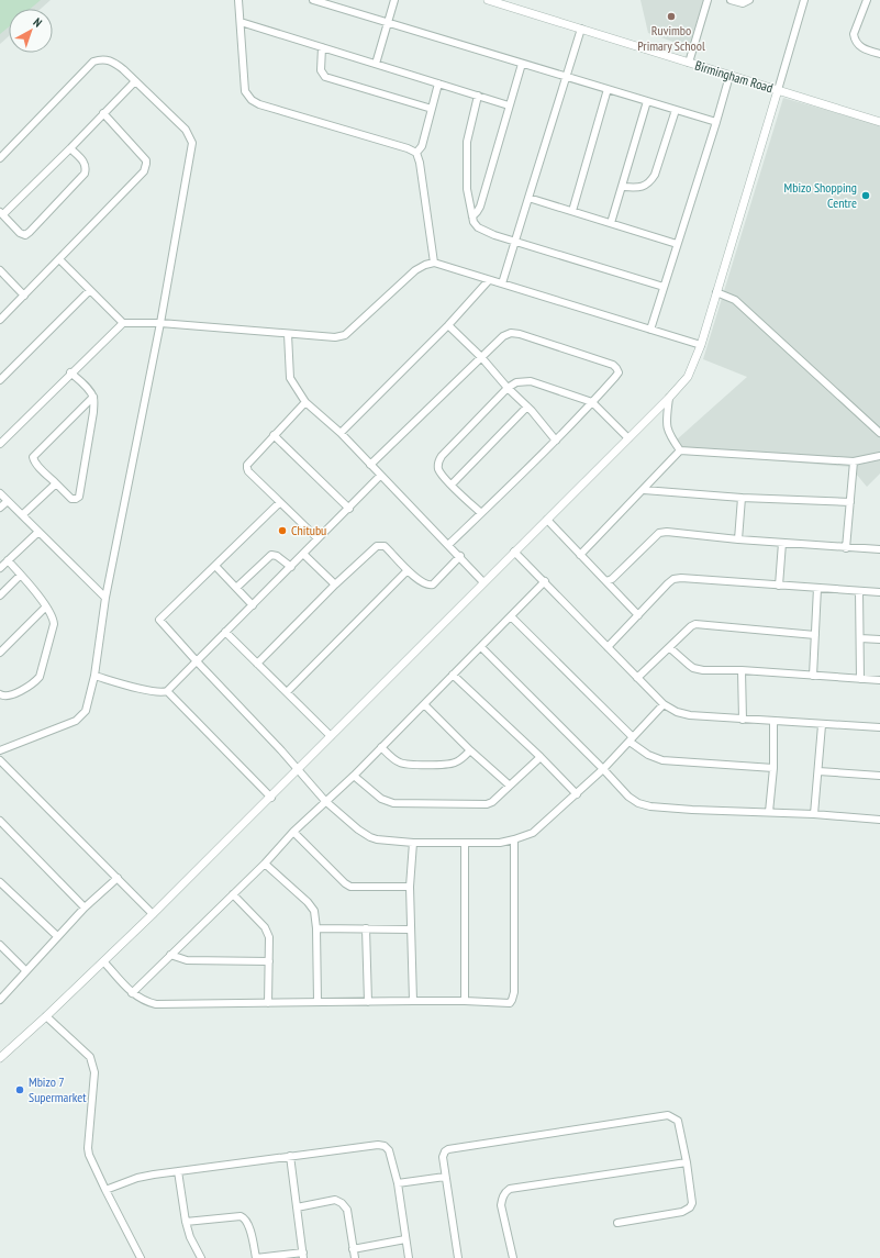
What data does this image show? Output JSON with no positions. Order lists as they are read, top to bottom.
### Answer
{
  "streets": {
    "street": ["Birmingham Road"]
  },
  "places": [
    "Ruvimbo Primary School",
    "Mbizo Shopping Centre",
    "Chitubu",
    "Mbizo 7 Supermarket"
  ],
  "north": "top right"
}
